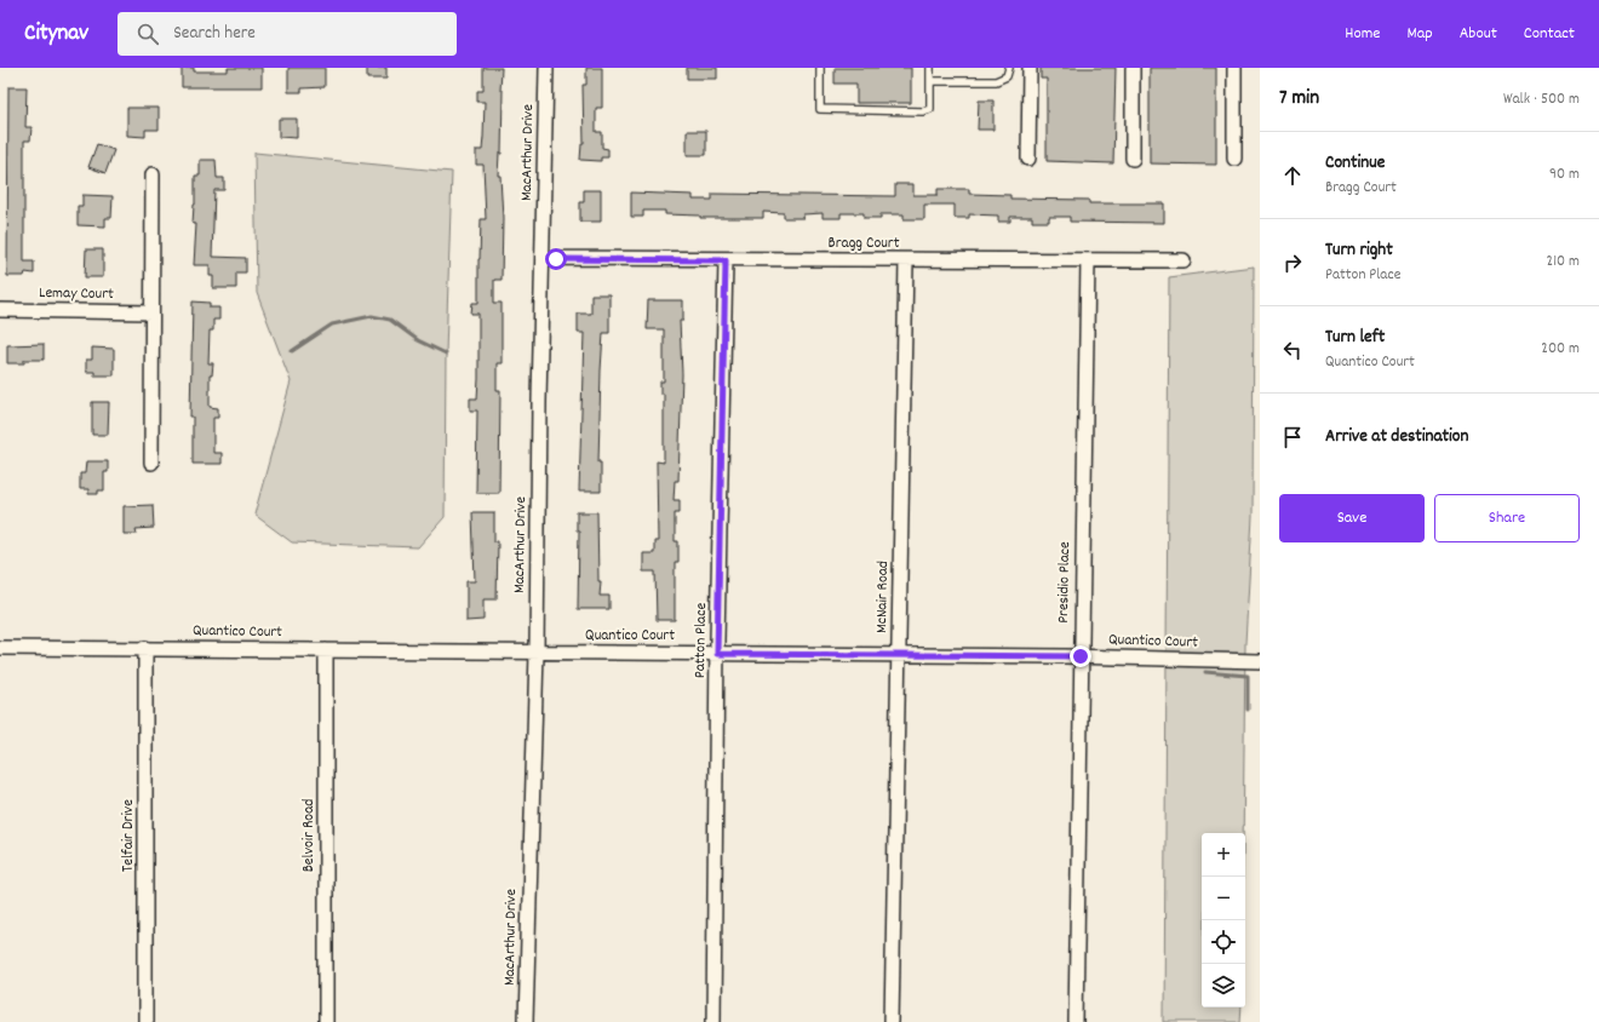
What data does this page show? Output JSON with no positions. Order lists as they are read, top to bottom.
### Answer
{
  "streets": {
    "street": [
      "MacArthur Drive",
      "Bragg Court",
      "Lemay Court",
      "Presidio Place",
      "McNair Road",
      "Quantico Court",
      "Patton Place",
      "Telfair Drive",
      "Belvoir Road"
    ]
  },
  "crossings": [
    ["MacArthur Drive", "Bragg Court"],
    ["MacArthur Drive", "Quantico Court"],
    ["Bragg Court", "Presidio Place"],
    ["Bragg Court", "McNair Road"],
    ["Bragg Court", "Patton Place"],
    ["Presidio Place", "Quantico Court"],
    ["McNair Road", "Quantico Court"],
    ["Quantico Court", "Patton Place"],
    ["Quantico Court", "Telfair Drive"],
    ["Quantico Court", "Belvoir Road"]
  ],
  "page": {
    "header": "Citynav",
    "search": "Search here",
    "nav": [
      "Home",
      "Map",
      "About",
      "Contact"
    ],
    "heading": ["7 min", "Walk · 500 m"],
    "list": [
      ["Continue", "Bragg Court", "90 m"],
      ["Turn right", "Patton Place", "210 m"],
      ["Turn left", "Quantico Court", "200 m"],
      "Arrive at destination"
    ],
    "buttons": ["Save", "Share"],
    "map_buttons": ["+", "−"]
  }
}
